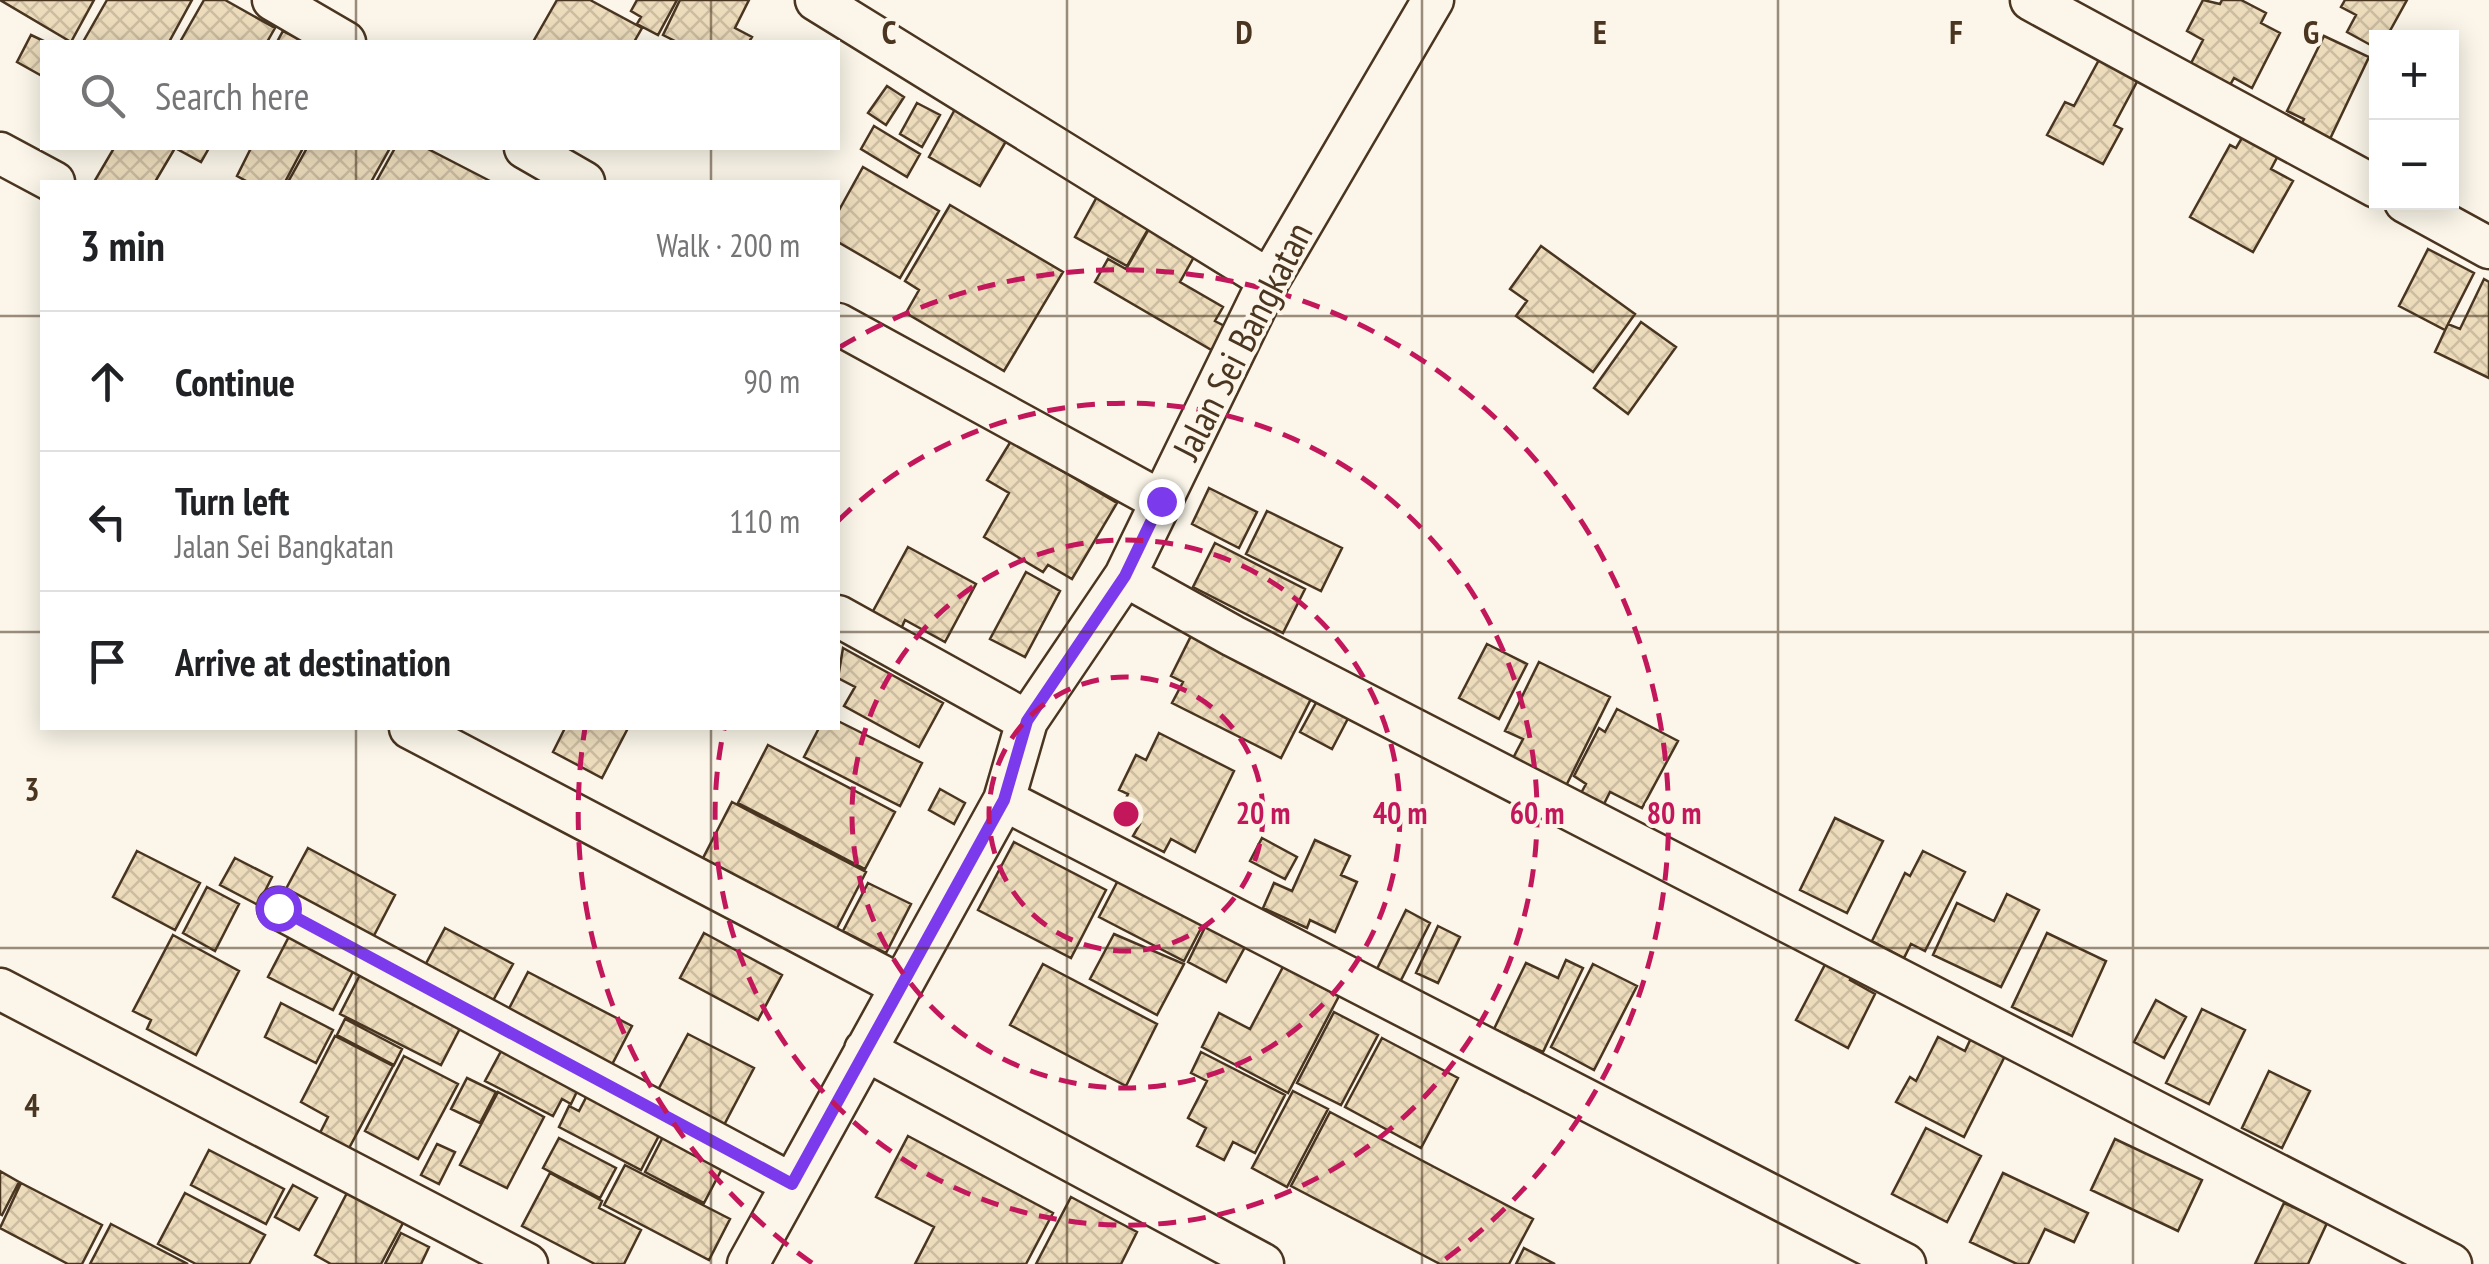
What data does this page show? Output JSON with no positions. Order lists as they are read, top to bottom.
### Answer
{
  "streets": {
    "street": ["Jalan Sei Bangkatan"]
  },
  "page": {
    "map_buttons": ["+", "−"],
    "search": "Search here",
    "heading": ["3 min", "Walk · 200 m"],
    "list": [
      ["Continue", "90 m"],
      ["Turn left", "Jalan Sei Bangkatan", "110 m"],
      "Arrive at destination"
    ]
  },
  "grid": {
    "columns": [
      "C",
      "D",
      "E",
      "F",
      "G"
    ],
    "rows": ["3", "4"]
  },
  "rings": [
    "20 m",
    "40 m",
    "60 m",
    "80 m"
  ]
}
